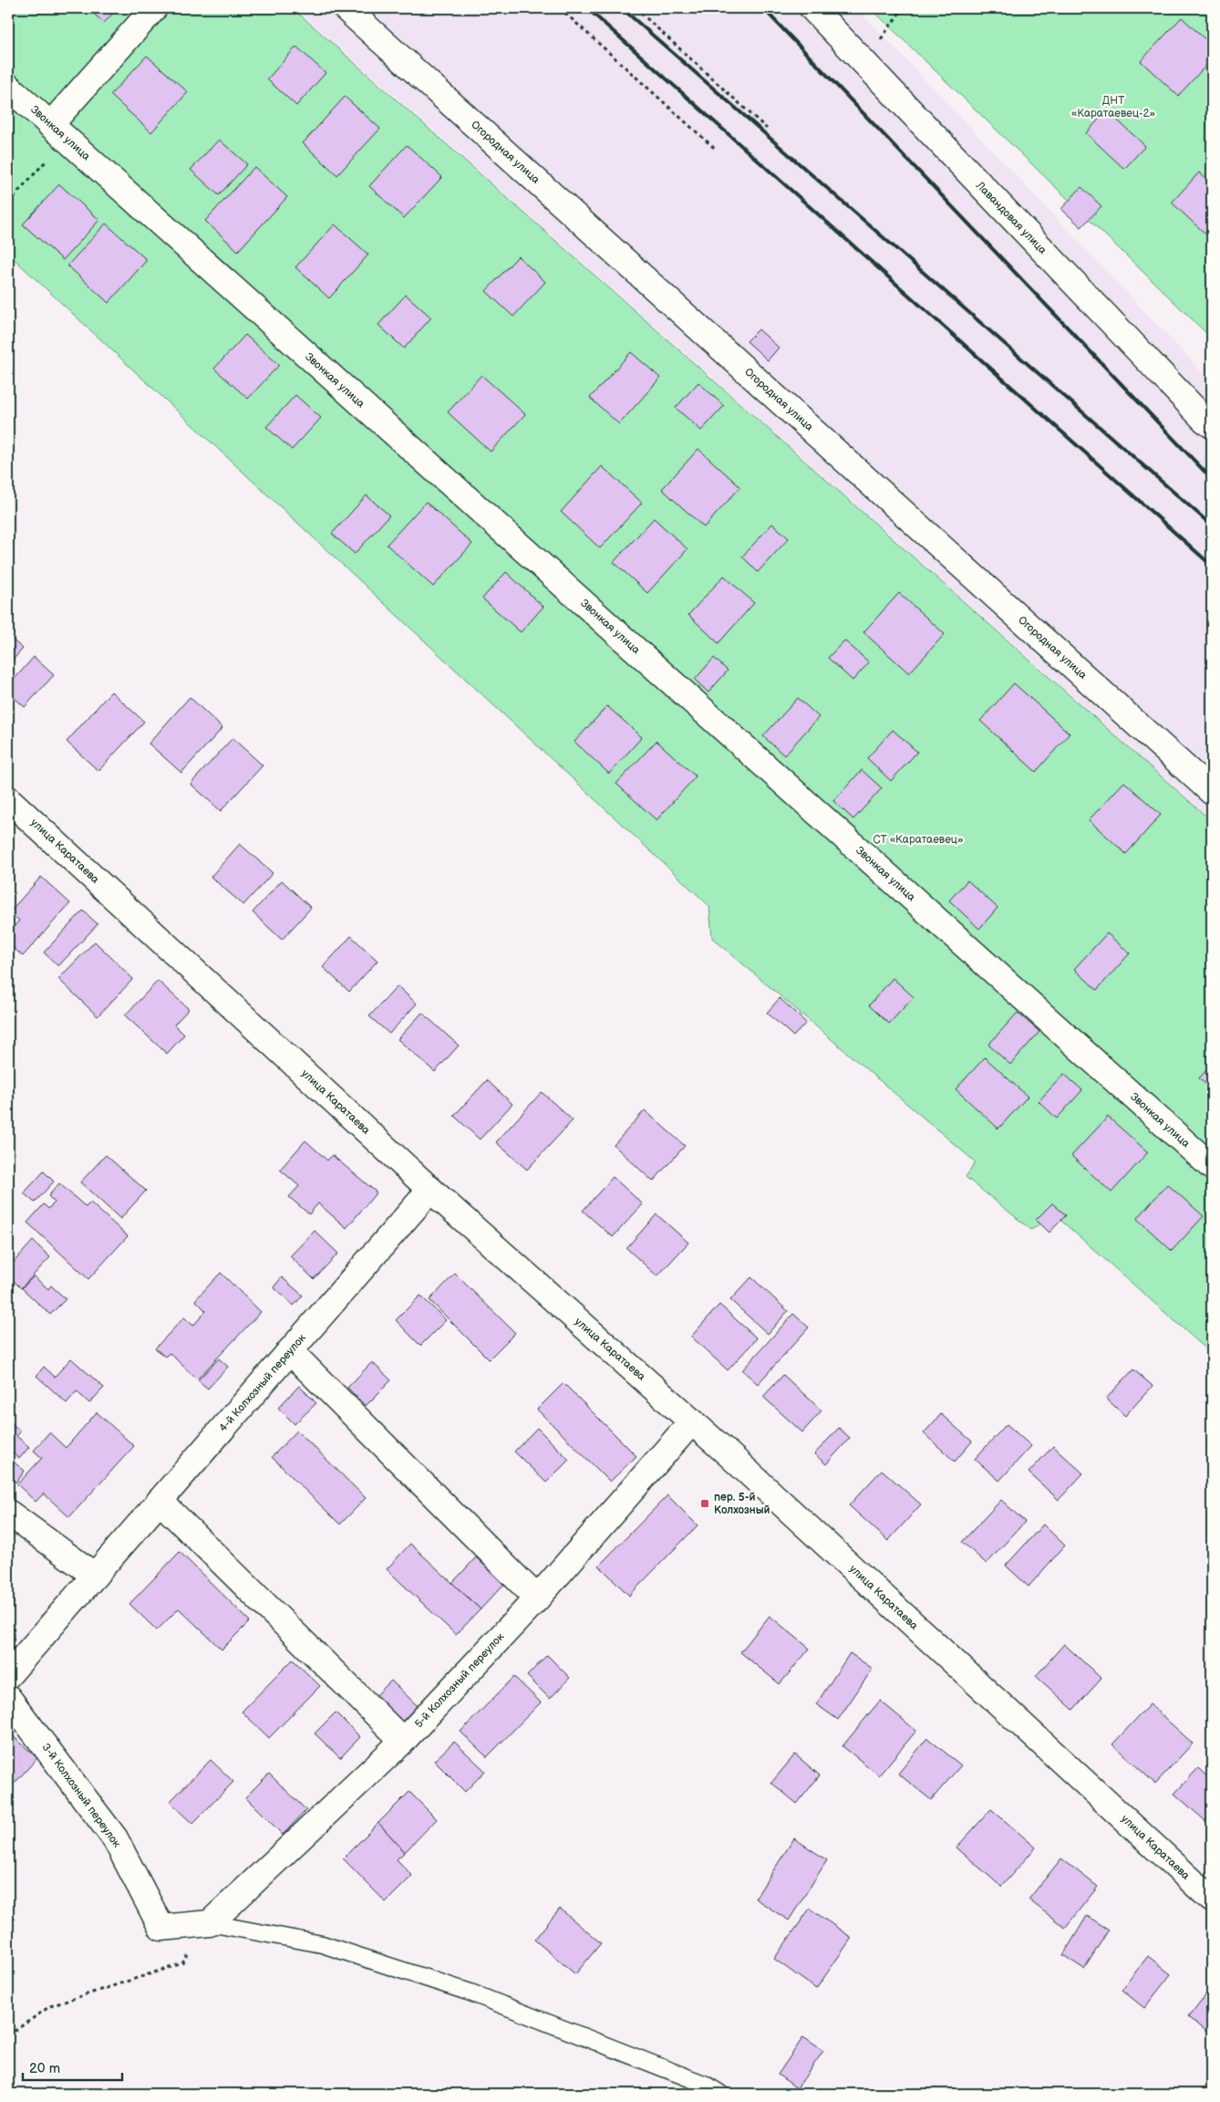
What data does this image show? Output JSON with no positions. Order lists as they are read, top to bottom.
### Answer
{
  "streets": {
    "street": [
      "Звонкая улица",
      "Огородная улица",
      "Лавандовая улица",
      "улица Каратаева",
      "4-й Колхозный переулок",
      "5-й Колхозный переулок",
      "3-й Колхозный переулок"
    ]
  },
  "crossings": [
    ["улица Каратаева", "4-й Колхозный переулок"],
    ["улица Каратаева", "5-й Колхозный переулок"],
    ["5-й Колхозный переулок", "3-й Колхозный переулок"]
  ],
  "parks": ["ДНТ «Каратаевец-2»", "СТ «Каратаевец»"],
  "places": {
    "transit": ["пер. 5-й Колхозный"]
  },
  "scale_bar": "20 m"
}
